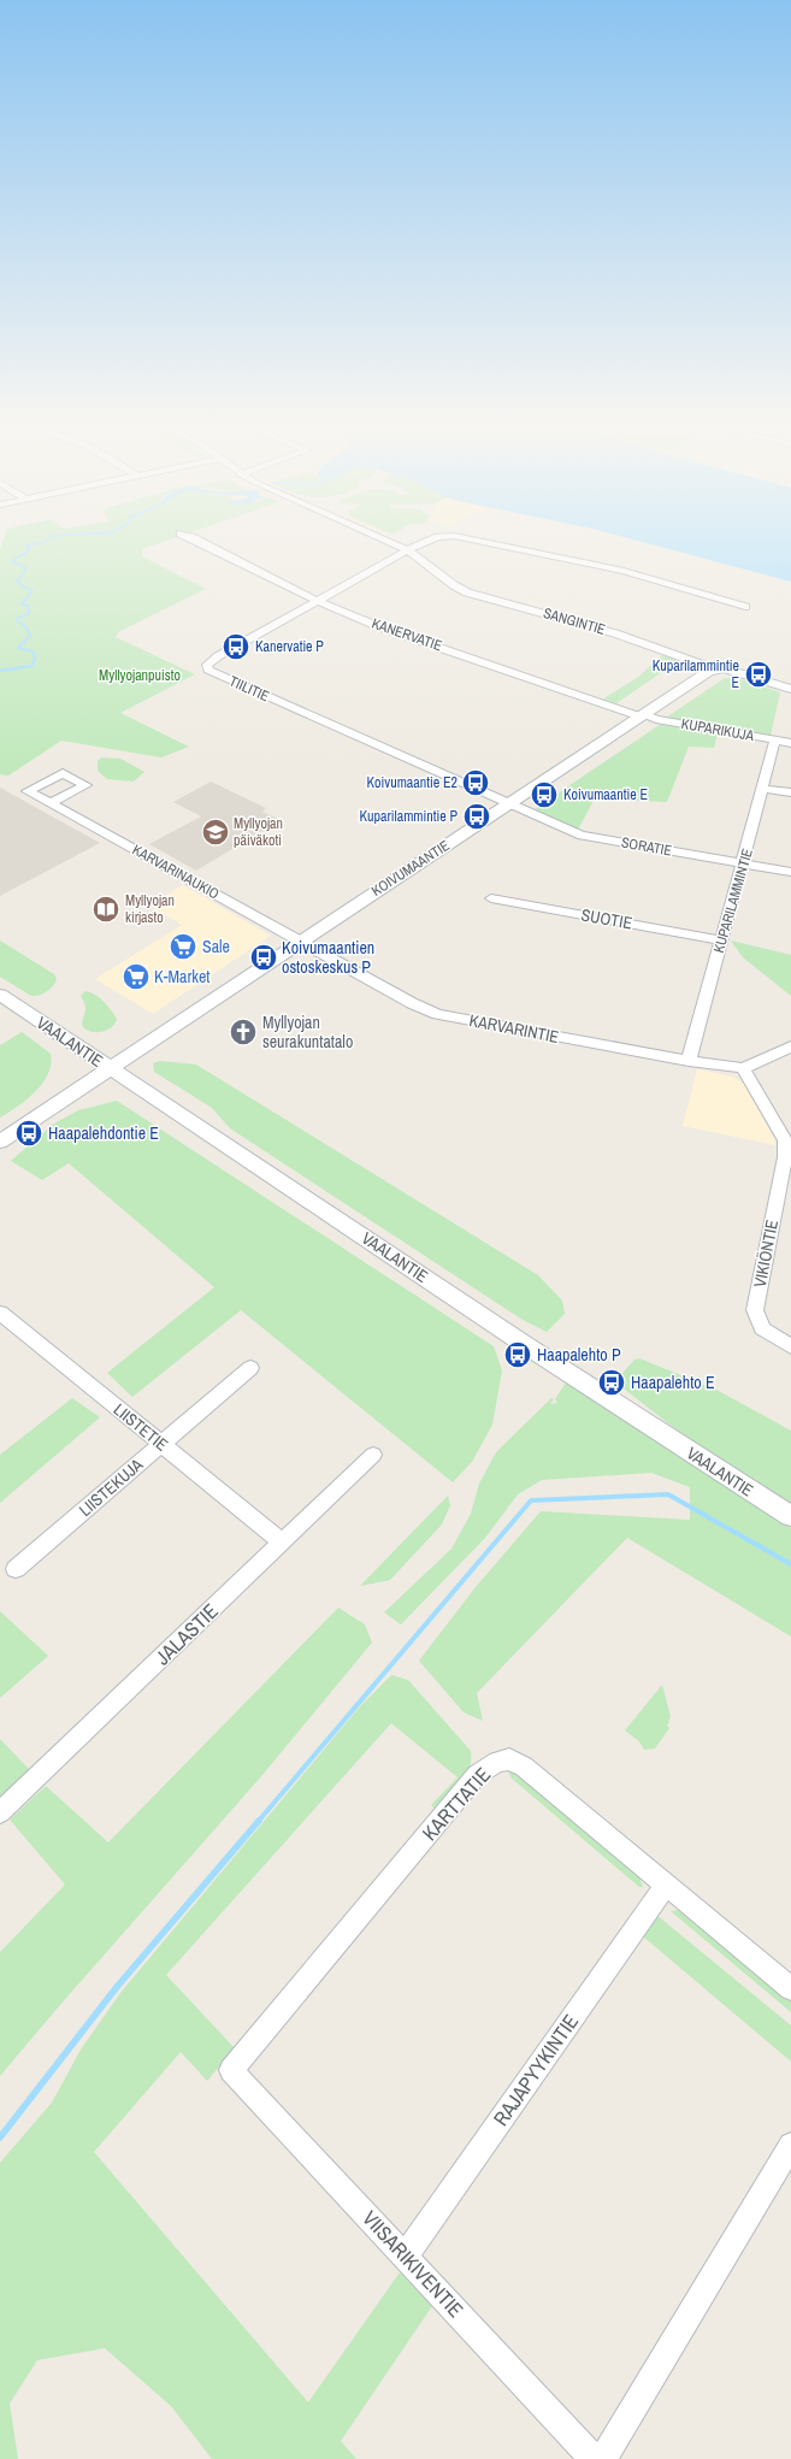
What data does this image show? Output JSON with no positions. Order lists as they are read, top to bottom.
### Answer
{
  "streets": {
    "street": [
      "SANGINTIE",
      "KANERVATIE",
      "TIILITIE",
      "KUPARIKUJA",
      "SORATIE",
      "KOIVUMAANTIE",
      "KARVARINAUKIO",
      "KUPARILAMMINTIE",
      "SUOTIE",
      "KARVARINTIE",
      "VAALANTIE",
      "VIKIÖNTIE",
      "LIISTETIE",
      "LIISTEKUJA",
      "JALASTIE",
      "KARTTATIE",
      "RAJAPYYKINTIE",
      "VIISARIKIVENTIE"
    ]
  },
  "crossings": [
    ["SANGINTIE", "TIILITIE"],
    ["SANGINTIE", "KOIVUMAANTIE"],
    ["KANERVATIE", "TIILITIE"],
    ["KANERVATIE", "KUPARIKUJA"],
    ["KANERVATIE", "KOIVUMAANTIE"],
    ["TIILITIE", "SORATIE"],
    ["TIILITIE", "KOIVUMAANTIE"],
    ["KUPARIKUJA", "KOIVUMAANTIE"],
    ["KUPARIKUJA", "KUPARILAMMINTIE"],
    ["SORATIE", "KOIVUMAANTIE"],
    ["SORATIE", "KUPARILAMMINTIE"],
    ["KOIVUMAANTIE", "KARVARINAUKIO"],
    ["KOIVUMAANTIE", "KARVARINTIE"],
    ["KOIVUMAANTIE", "VAALANTIE"],
    ["KARVARINAUKIO", "KARVARINTIE"],
    ["KUPARILAMMINTIE", "SUOTIE"],
    ["KUPARILAMMINTIE", "KARVARINTIE"],
    ["KARVARINTIE", "VIKIÖNTIE"],
    ["LIISTETIE", "LIISTEKUJA"],
    ["LIISTETIE", "JALASTIE"],
    ["KARTTATIE", "RAJAPYYKINTIE"],
    ["KARTTATIE", "VIISARIKIVENTIE"],
    ["RAJAPYYKINTIE", "VIISARIKIVENTIE"]
  ],
  "parks": ["Myllyojanpuisto"],
  "places": {
    "bus stop": [
      "Kanervatie P",
      "Kuparilammintie E",
      "Koivumaantie E2",
      "Koivumaantie E",
      "Kuparilammintie P",
      "Koivumaantien ostoskeskus P",
      "Haapalehdontie E",
      "Haapalehto P",
      "Haapalehto E"
    ],
    "school or university": ["Myllyojan päiväkoti"],
    "library": ["Myllyojan kirjasto"],
    "supermarket": ["Sale", "K-Market"],
    "church": ["Myllyojan seurakuntatalo"]
  }
}
